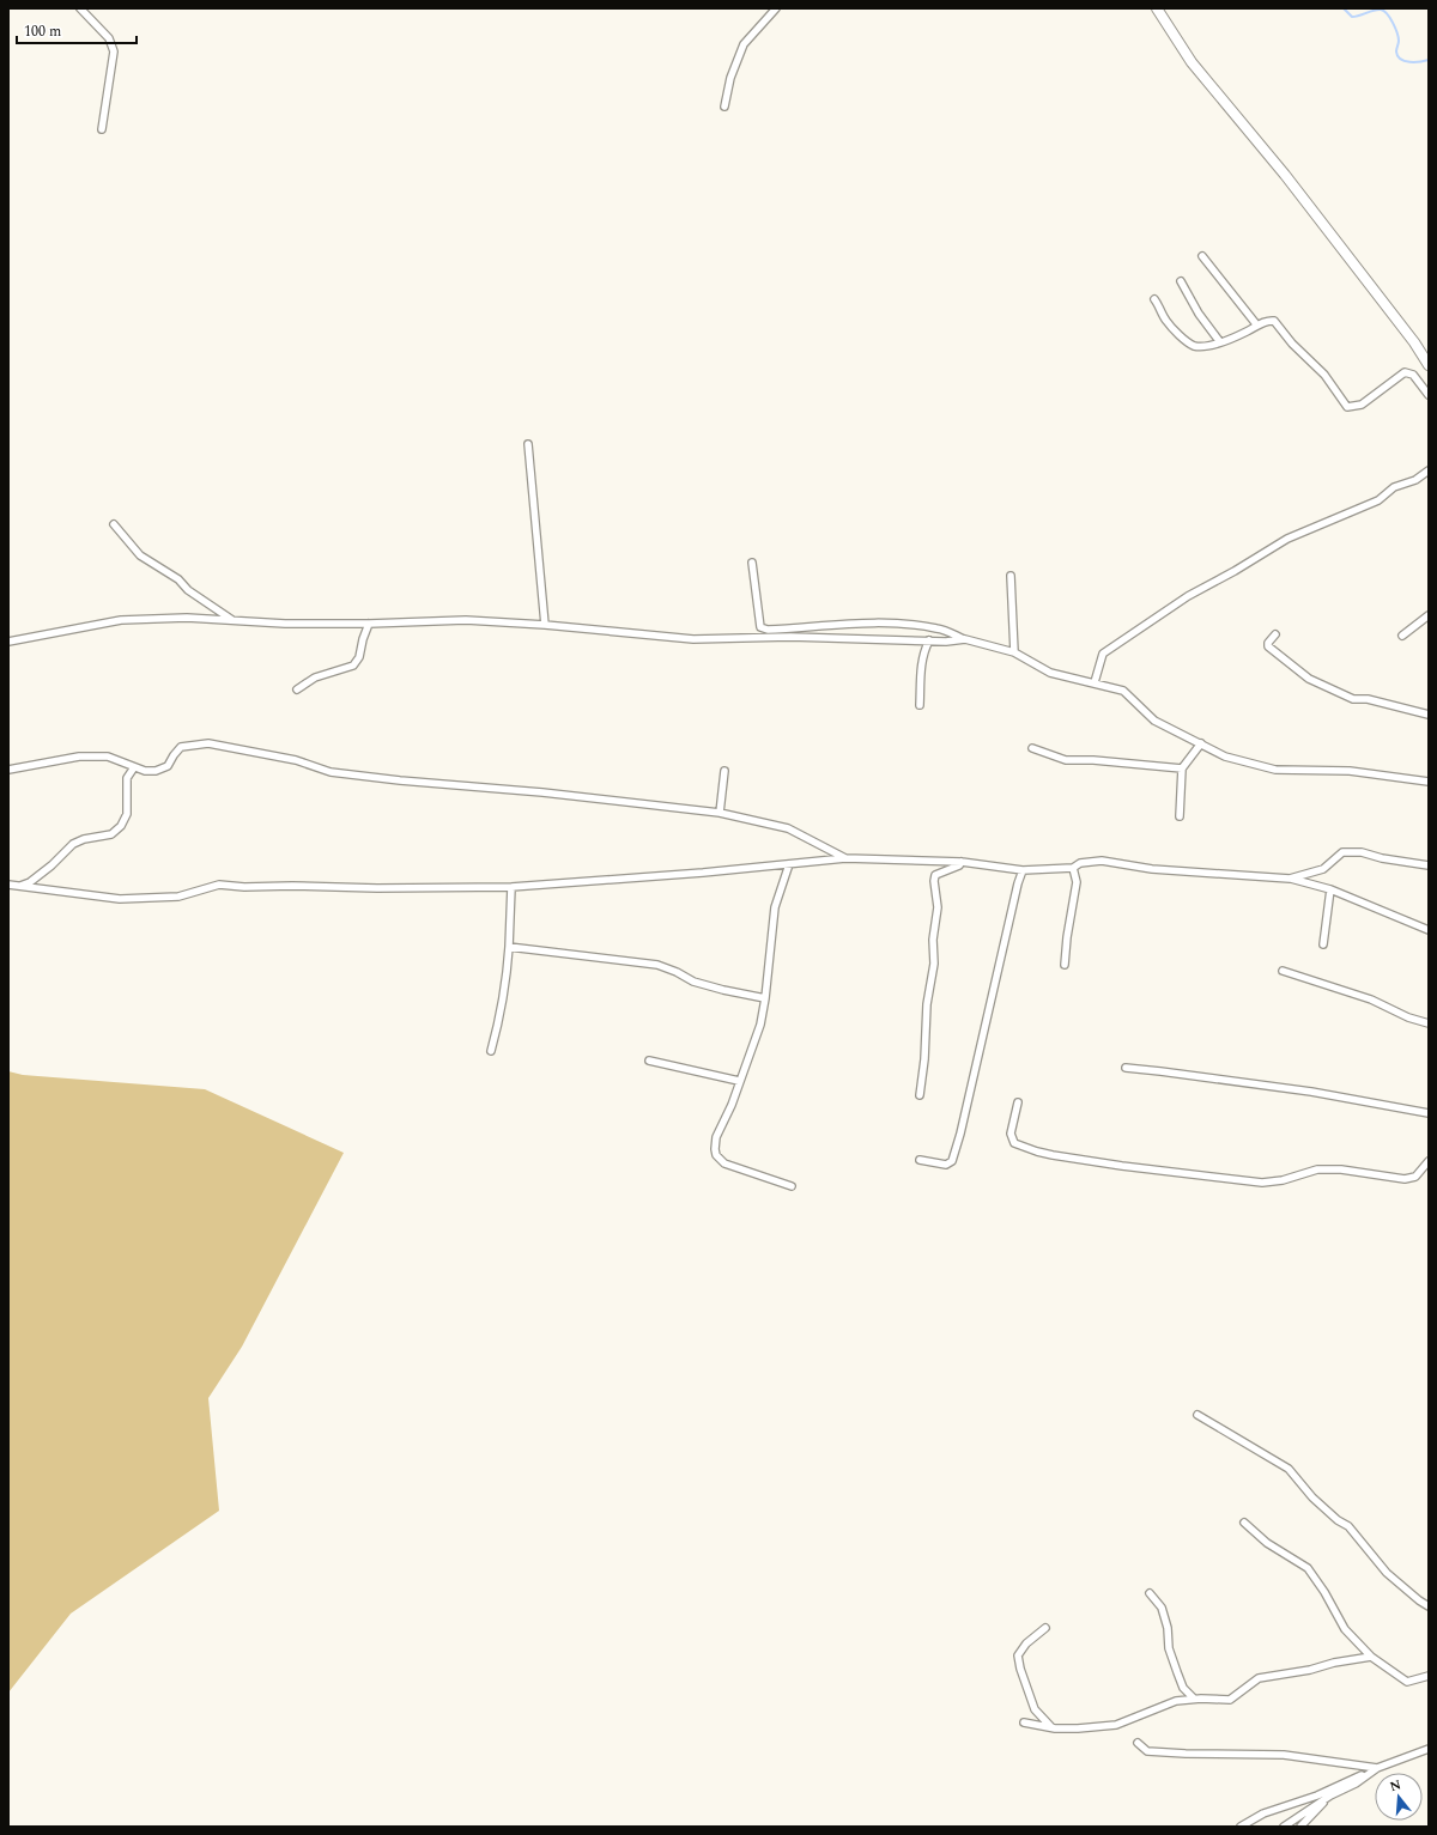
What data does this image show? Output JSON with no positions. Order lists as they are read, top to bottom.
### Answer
{
  "scale_bar": "100 m",
  "north": "top"
}
